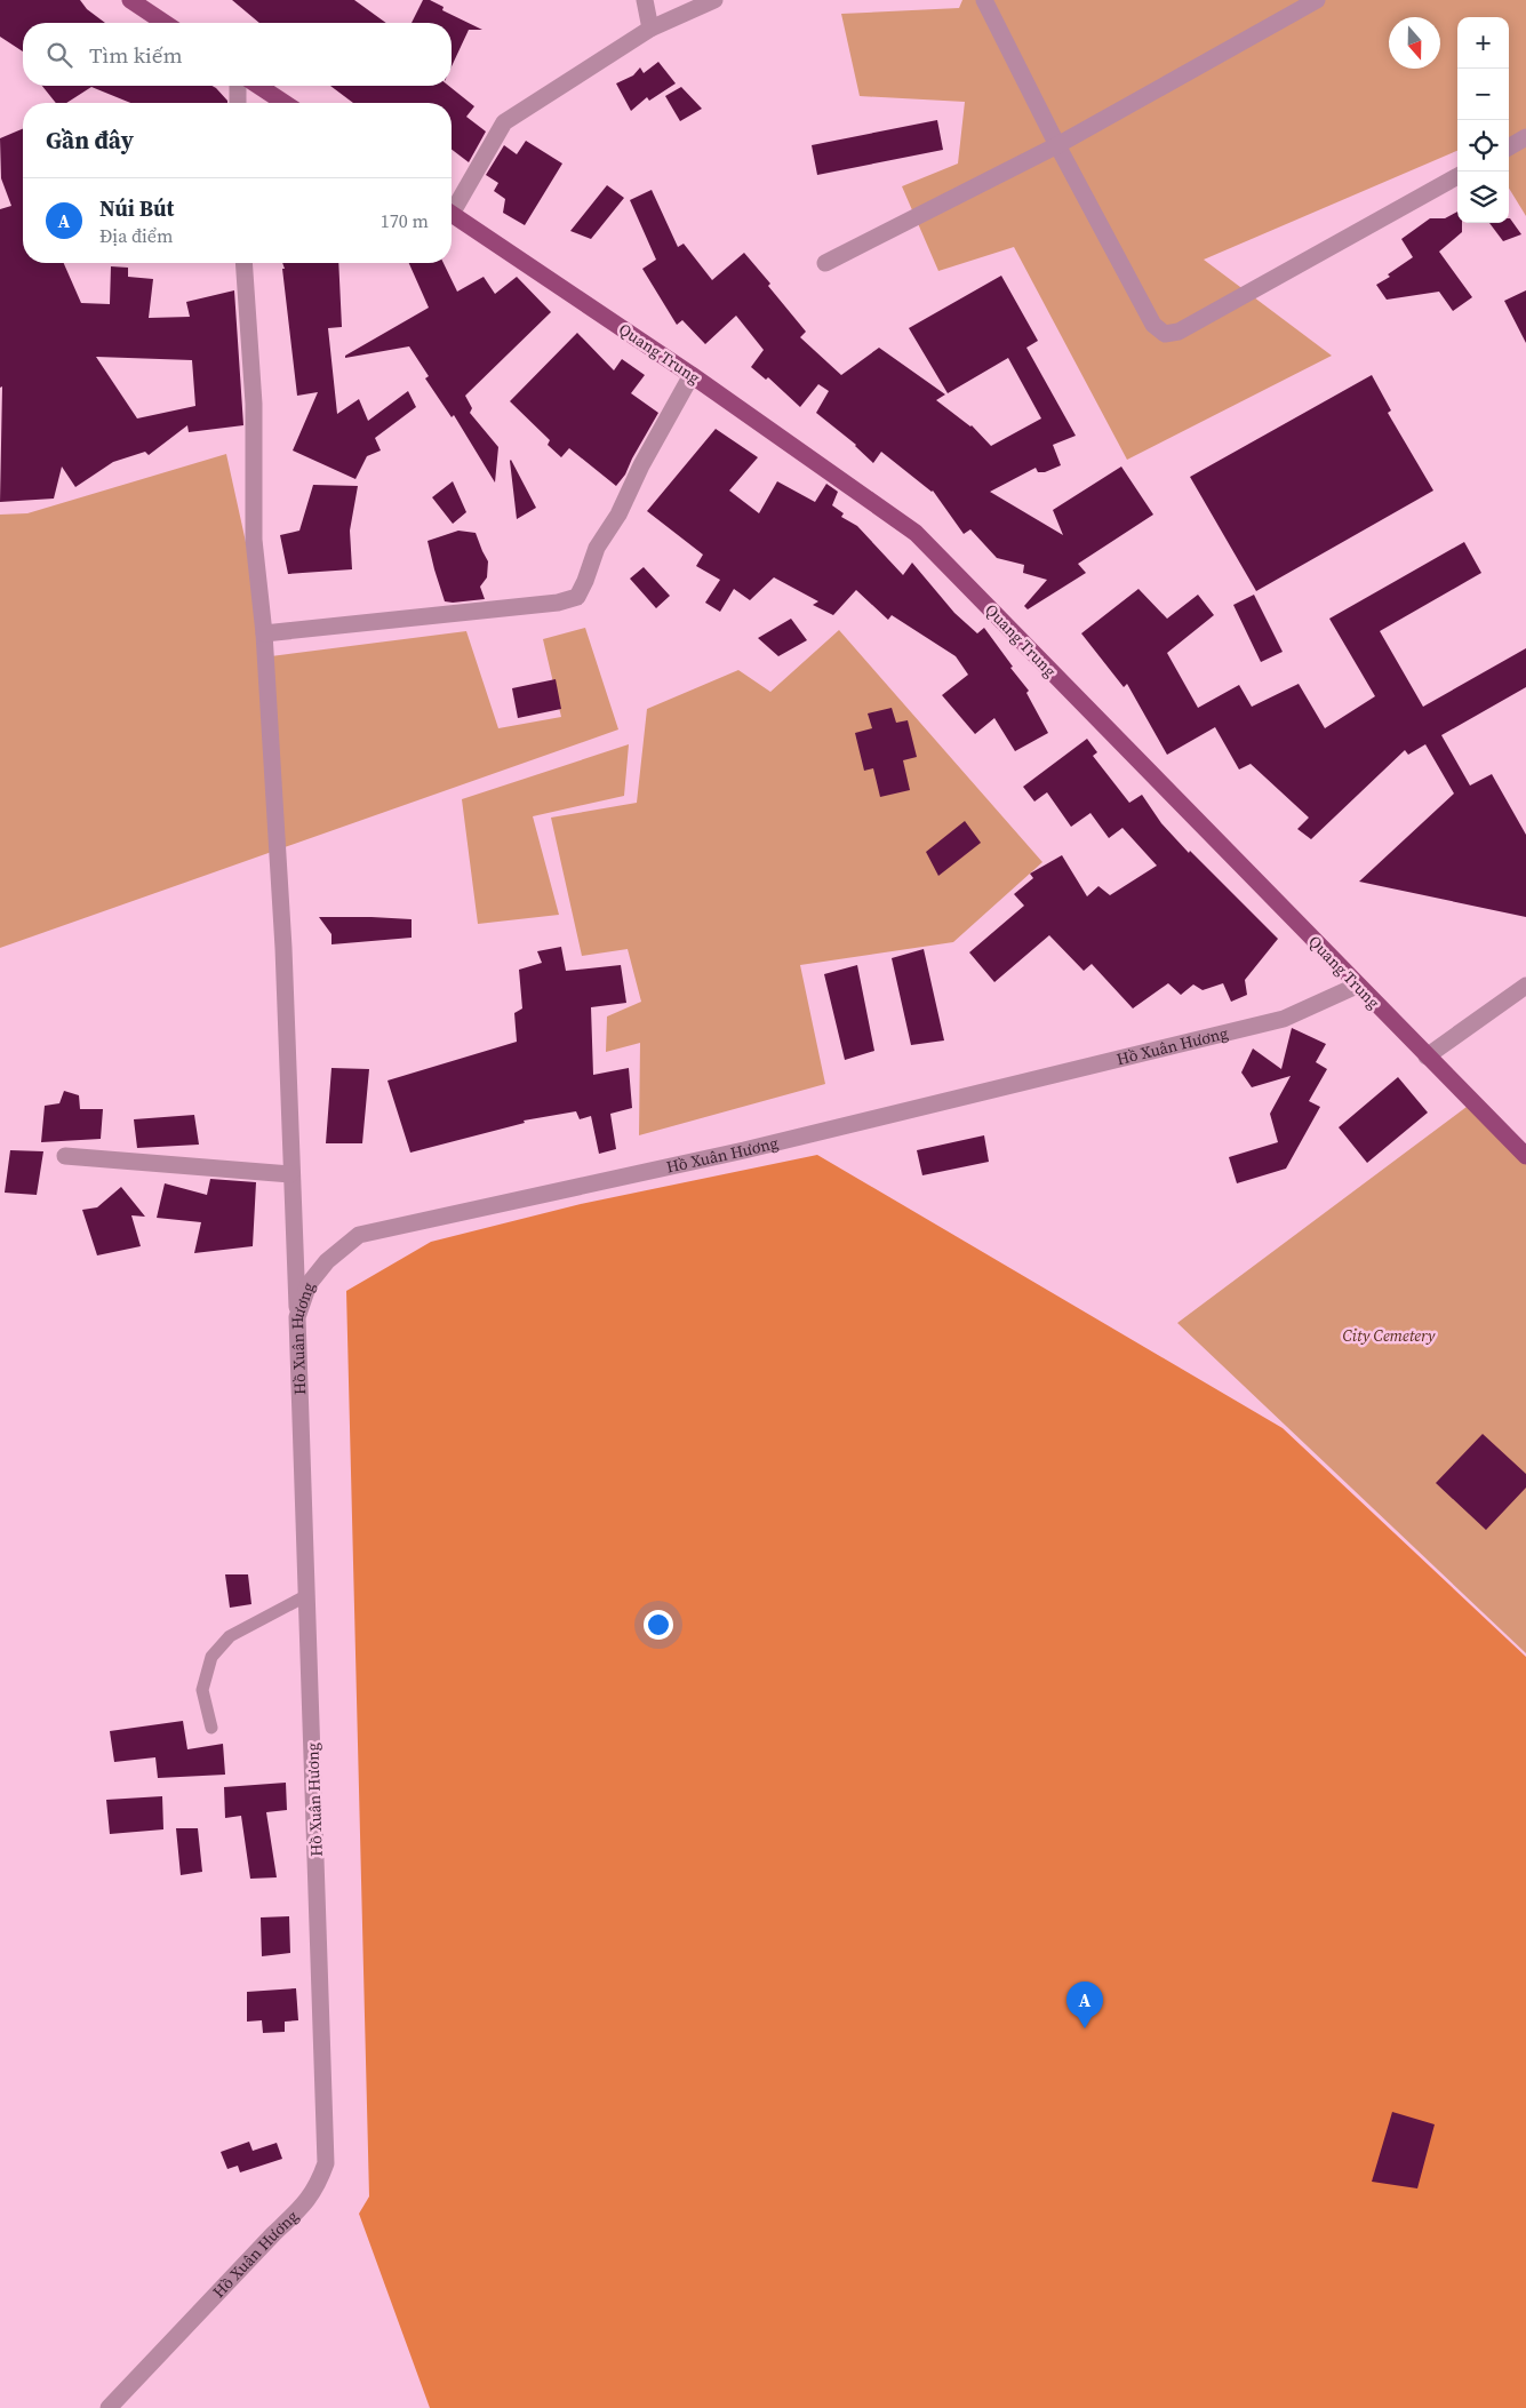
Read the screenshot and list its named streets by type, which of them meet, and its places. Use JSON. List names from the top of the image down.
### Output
{
  "streets": {
    "main road": ["Quang Trung"],
    "street": ["Hồ Xuân Hương"]
  },
  "crossings": [
    ["Quang Trung", "Hồ Xuân Hương"]
  ],
  "parks": ["City Cemetery"],
  "north": "bottom",
  "page": {
    "map_buttons": ["+", "−"],
    "search": "Tìm kiếm",
    "heading": "Gần đây",
    "list": [
      {
        "mark": "A",
        "name": "Núi Bút",
        "note": "Địa điểm",
        "value": "170 m"
      }
    ],
    "pins": "A"
  }
}
